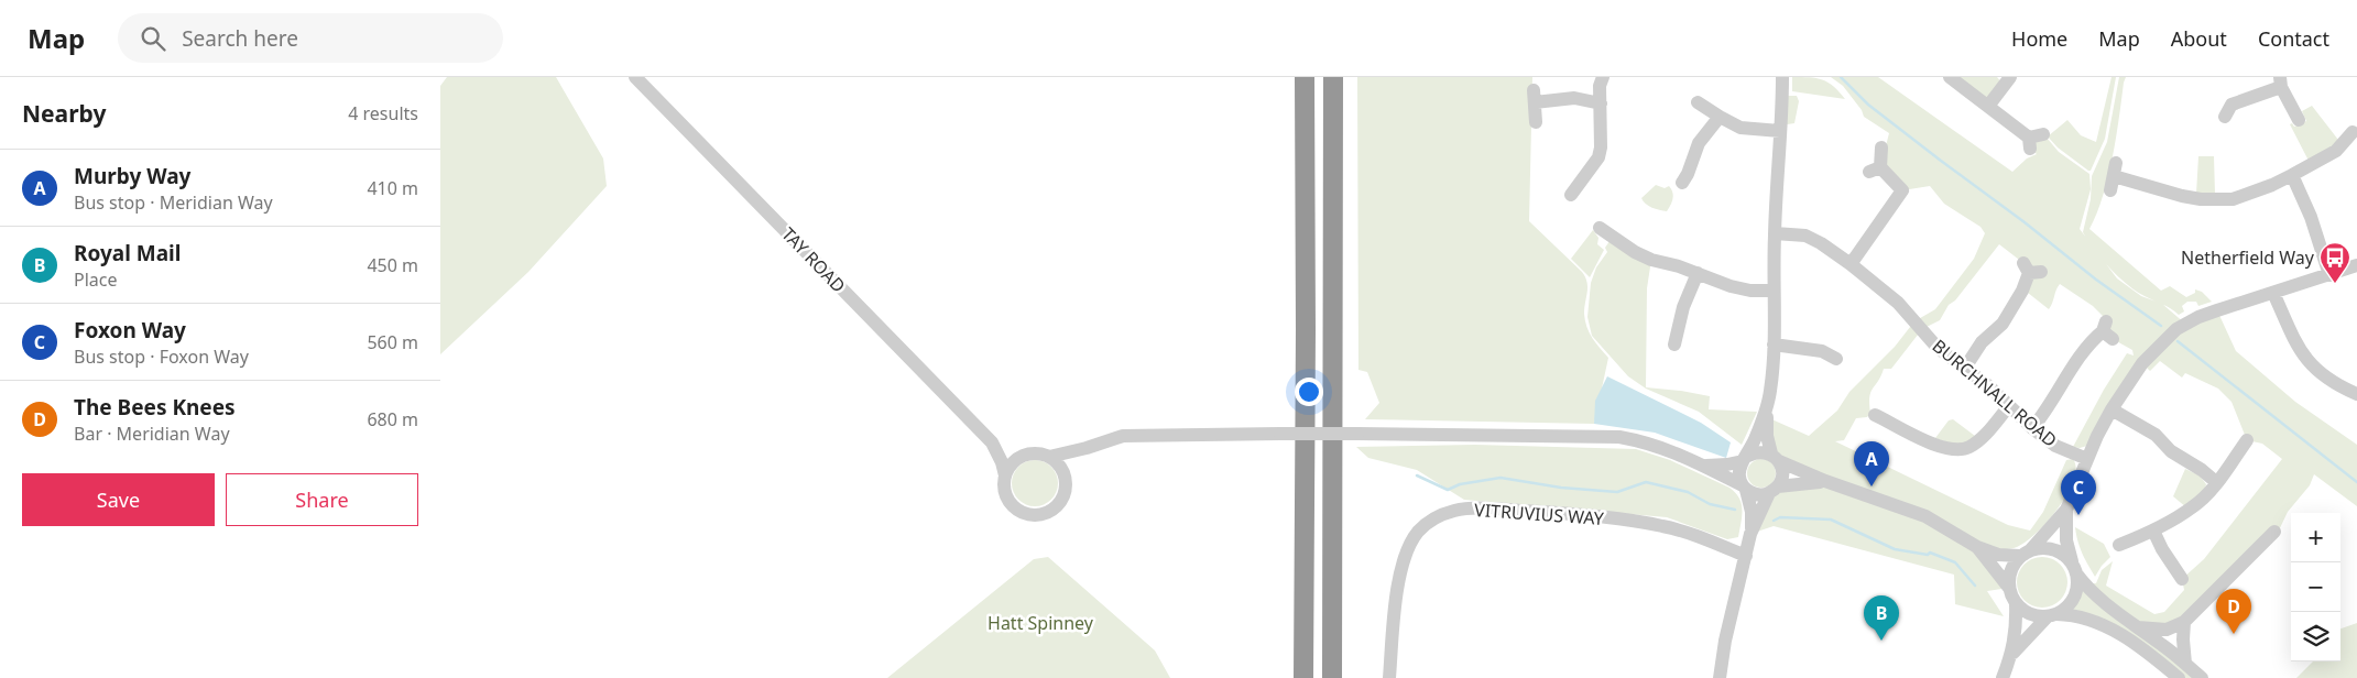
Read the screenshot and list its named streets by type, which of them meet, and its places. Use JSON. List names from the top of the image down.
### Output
{
  "streets": {
    "street": ["TAY ROAD", "BURCHNALL ROAD", "VITRUVIUS WAY"]
  },
  "parks": ["Hatt Spinney"],
  "places": {
    "bus stop": ["Netherfield Way"]
  },
  "page": {
    "header": "Map",
    "search": "Search here",
    "nav": [
      "Home",
      "Map",
      "About",
      "Contact"
    ],
    "heading": ["Nearby", "4 results"],
    "list": [
      {
        "mark": "A",
        "name": "Murby Way",
        "note": "Bus stop · Meridian Way",
        "value": "410 m"
      },
      {
        "mark": "B",
        "name": "Royal Mail",
        "note": "Place",
        "value": "450 m"
      },
      {
        "mark": "C",
        "name": "Foxon Way",
        "note": "Bus stop · Foxon Way",
        "value": "560 m"
      },
      {
        "mark": "D",
        "name": "The Bees Knees",
        "note": "Bar · Meridian Way",
        "value": "680 m"
      }
    ],
    "pins": [
      "A",
      "C",
      "D",
      "B"
    ],
    "buttons": ["Save", "Share"],
    "map_buttons": ["+", "−"]
  }
}
